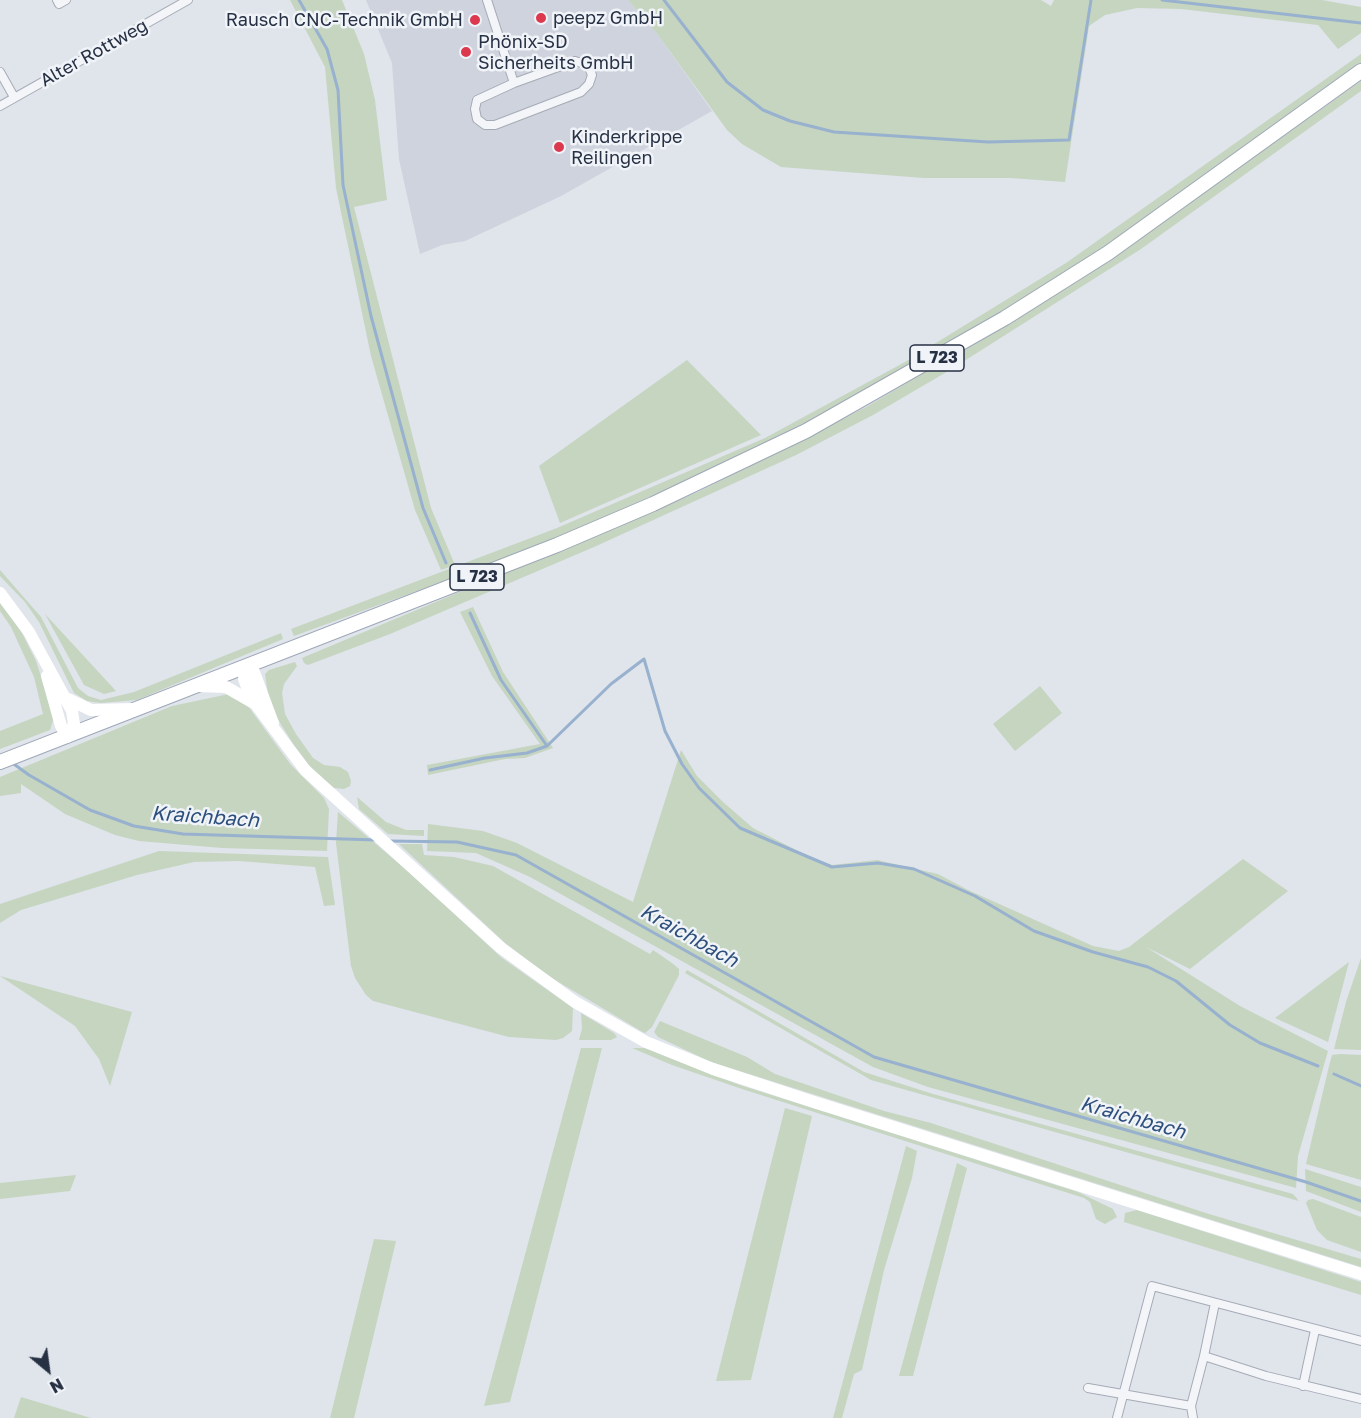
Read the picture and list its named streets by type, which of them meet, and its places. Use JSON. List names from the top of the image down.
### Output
{
  "streets": {
    "main road": ["L 723"],
    "street": ["Alter Rottweg"]
  },
  "water": ["Kraichbach"],
  "places": [
    "peepz GmbH",
    "Rausch CNC-Technik GmbH",
    "Phönix-SD Sicherheits GmbH",
    "Kinderkrippe Reilingen"
  ],
  "north": "bottom right"
}
